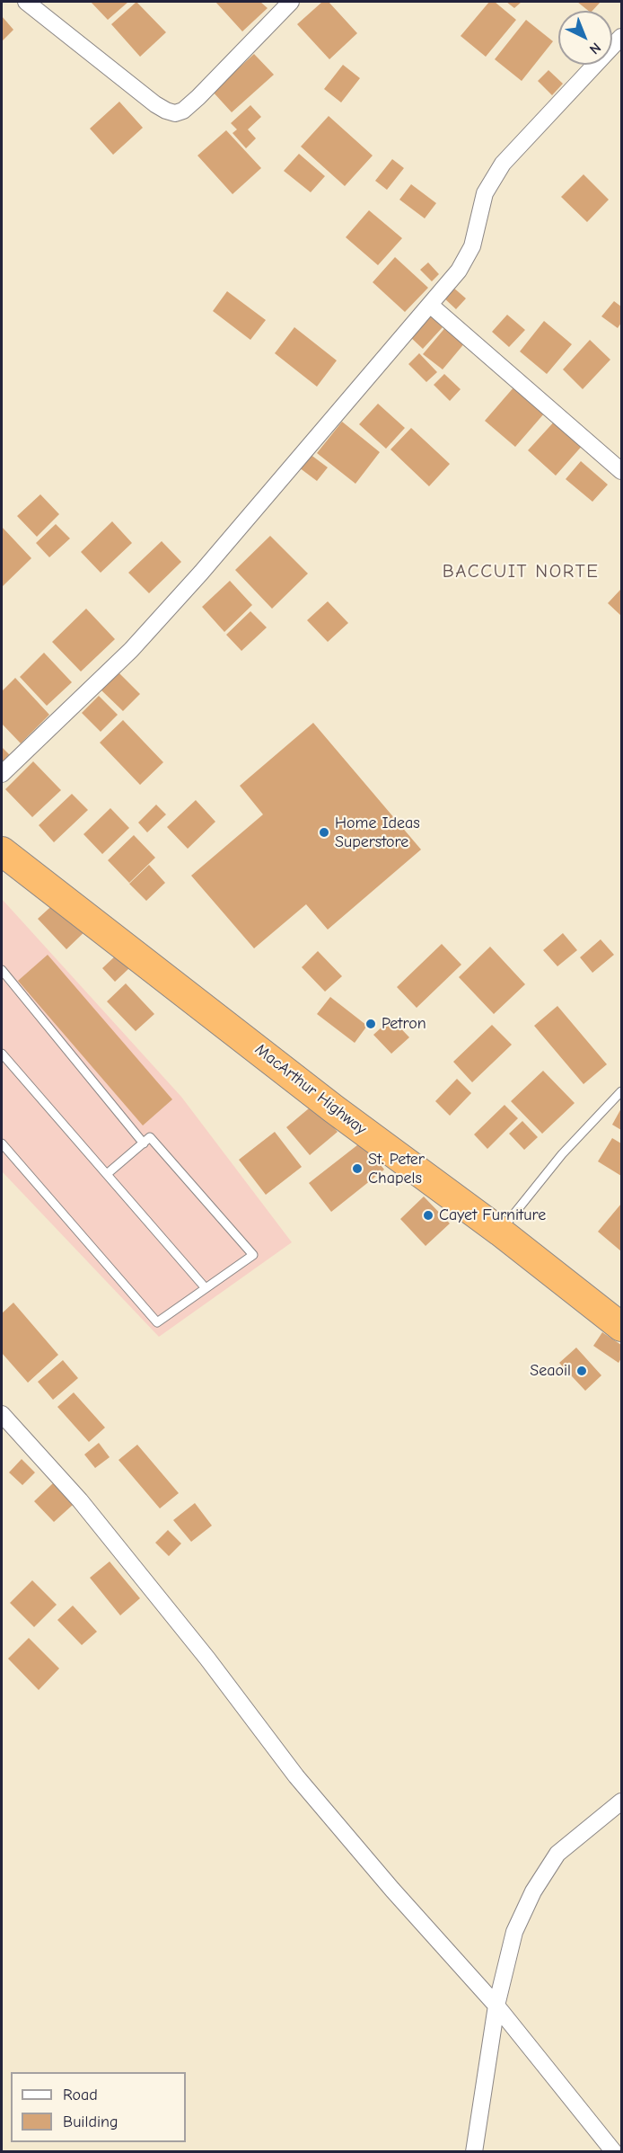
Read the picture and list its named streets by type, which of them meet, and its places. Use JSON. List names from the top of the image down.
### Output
{
  "streets": {
    "highway": ["MacArthur Highway"]
  },
  "districts": ["BACCUIT NORTE"],
  "places": [
    "Home Ideas Superstore",
    "Petron",
    "St. Peter Chapels",
    "Cayet Furniture",
    "Seaoil"
  ],
  "legend": ["Road", "Building"],
  "north": "bottom right"
}
